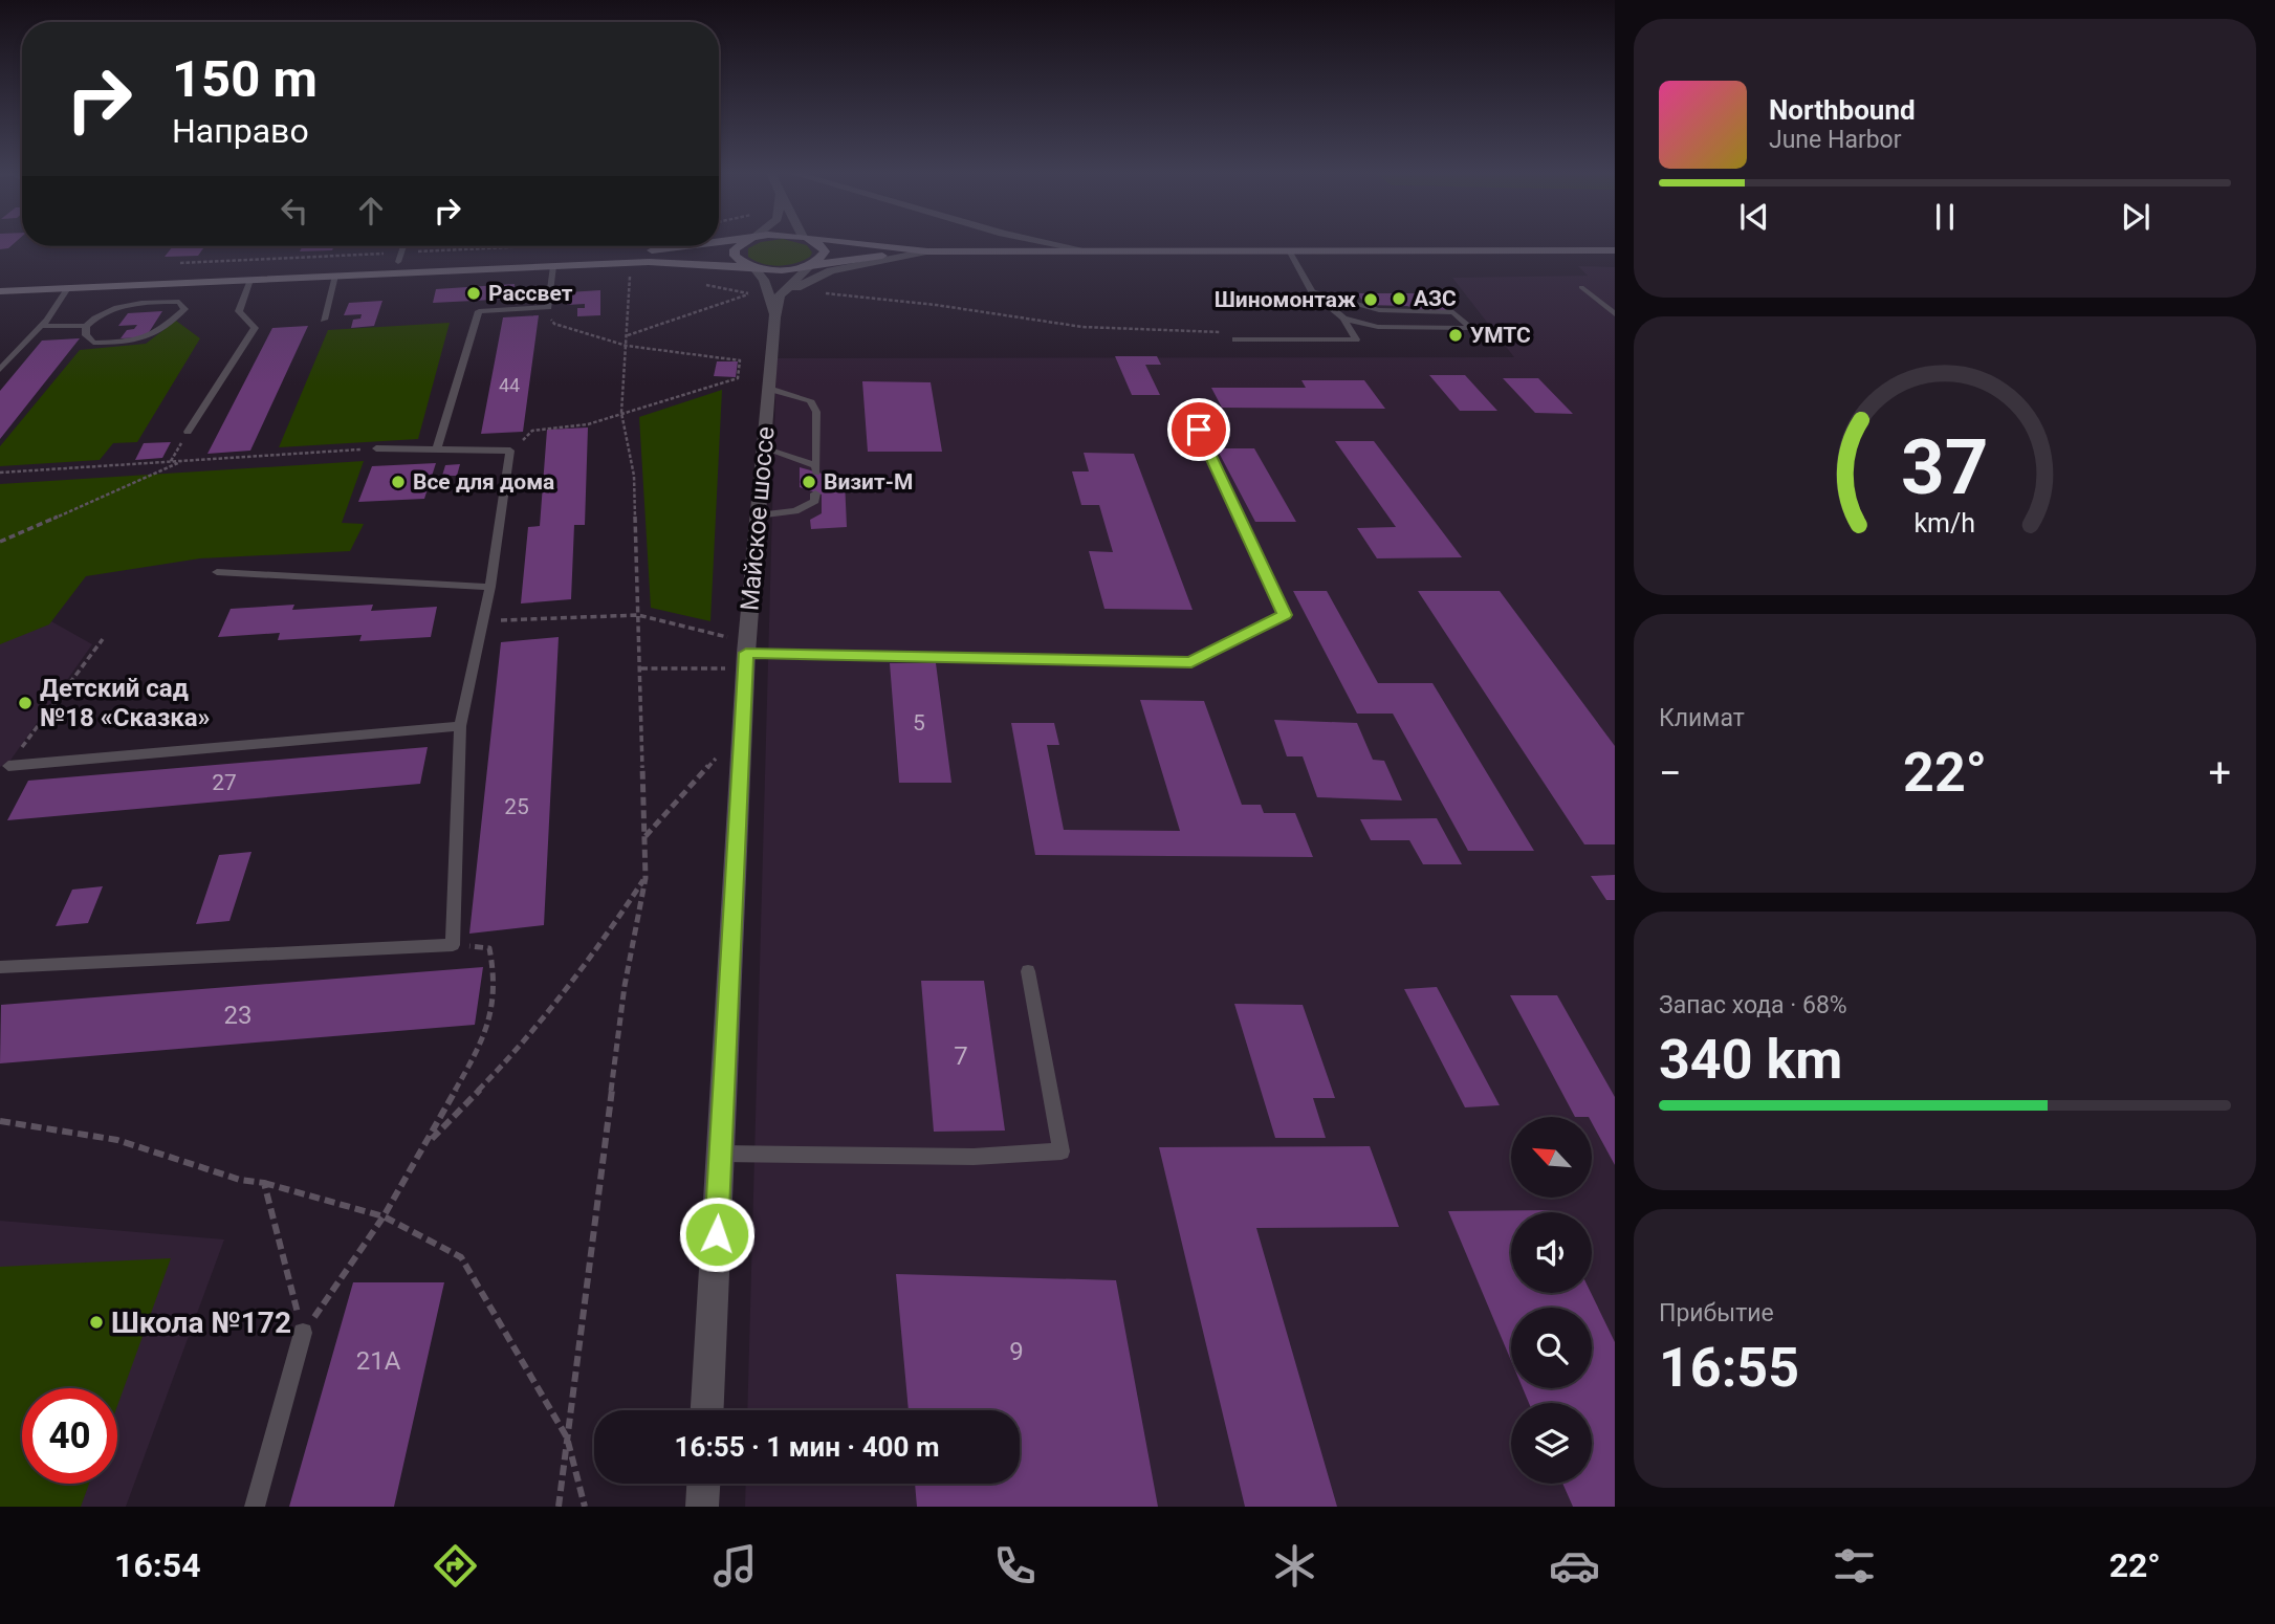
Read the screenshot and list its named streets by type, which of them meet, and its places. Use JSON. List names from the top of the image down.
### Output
{
  "streets": {
    "street": ["Майское шоссе"]
  },
  "places": [
    "Рассвет",
    "АЗС",
    "Шиномонтаж",
    "УМТС",
    "Все для дома",
    "Визит-М",
    "Детский сад №18 «Сказка»",
    "Школа №172"
  ],
  "house_numbers": [
    "44",
    "5",
    "27",
    "25",
    "23",
    "7",
    "9",
    "21А"
  ],
  "north": "top left",
  "page": {
    "turn": ["150 m", "Направо"],
    "song": ["Northbound", "June Harbor"],
    "tile": [
      "Климат",
      ["Запас хода · 68%", "340 km"],
      ["Прибытие", "16:55"]
    ],
    "heat": ["−", "22°", "+"],
    "limit": "40",
    "trip": "16:55 · 1 мин · 400 m",
    "tabs": ["16:54", "22°"],
    "gauge": ["37", "km/h"]
  }
}
